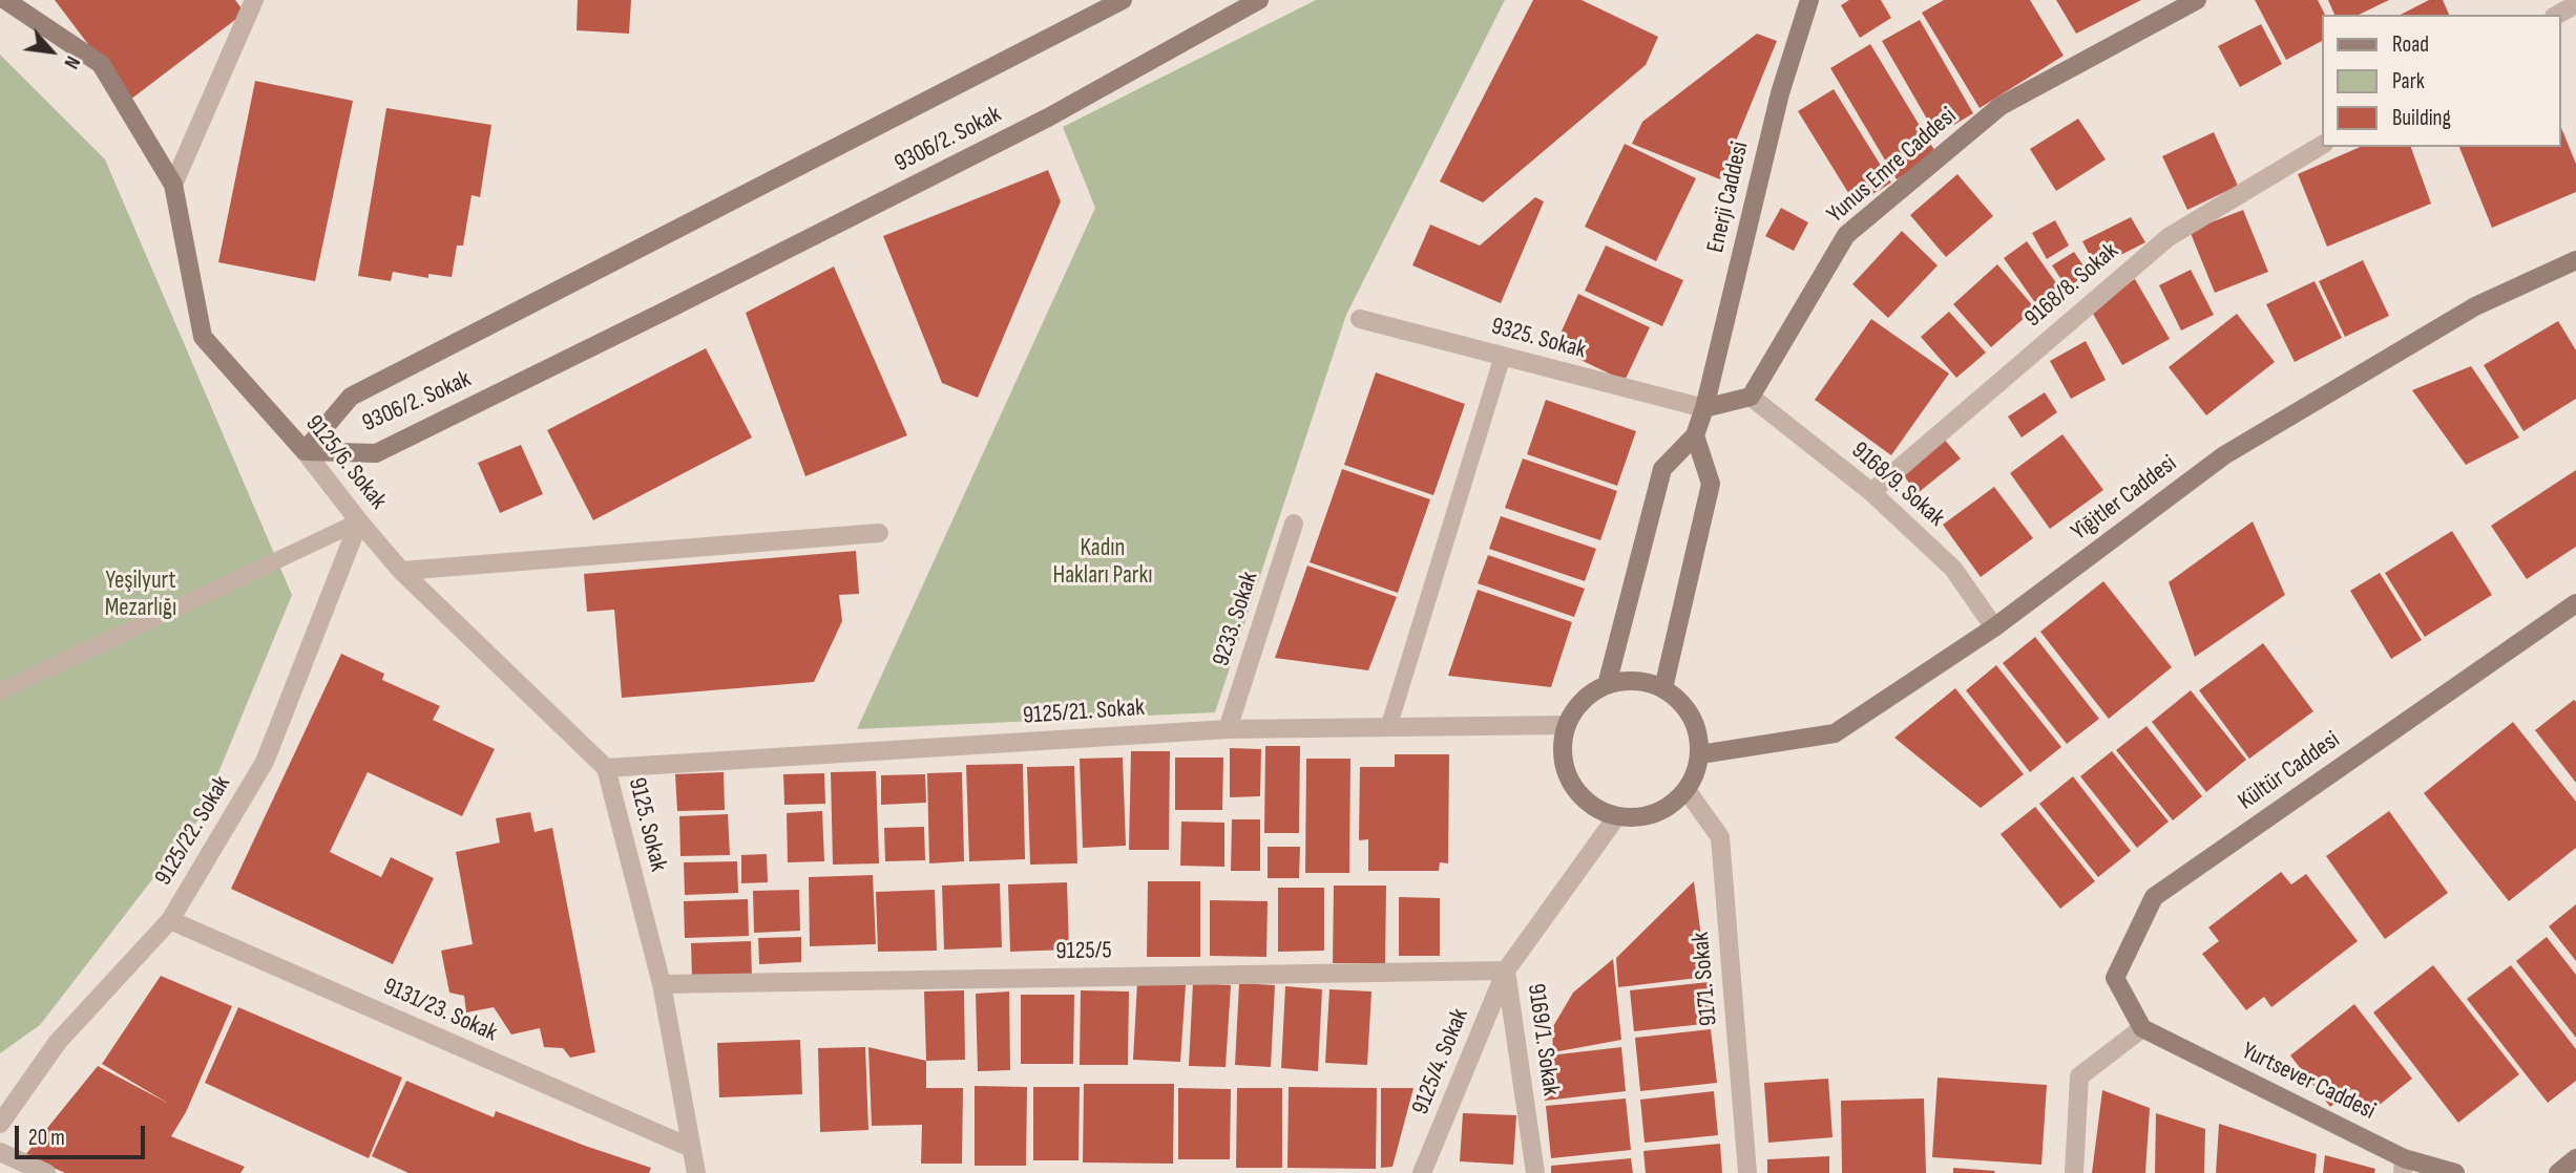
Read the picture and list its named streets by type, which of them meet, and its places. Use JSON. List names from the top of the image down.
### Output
{
  "streets": {
    "main road": [
      "9306/2. Sokak",
      "Yunus Emre Caddesi",
      "Enerji Caddesi",
      "9125/6. Sokak",
      "Yiğitler Caddesi",
      "Kültür Caddesi",
      "Yurtsever Caddesi"
    ],
    "street": [
      "9168/8. Sokak",
      "9325. Sokak",
      "9168/9. Sokak",
      "9233. Sokak",
      "9125/21. Sokak",
      "9125. Sokak",
      "9125/22. Sokak",
      "9125/5",
      "9171. Sokak",
      "9131/23. Sokak",
      "9169/1. Sokak",
      "9125/4. Sokak"
    ]
  },
  "crossings": [
    ["9306/2. Sokak", "9125/6. Sokak"],
    ["Yunus Emre Caddesi", "9168/9. Sokak"],
    ["Enerji Caddesi", "9325. Sokak"],
    ["9168/8. Sokak", "9168/9. Sokak"],
    ["9125/6. Sokak", "9125. Sokak"],
    ["9125/6. Sokak", "9125/22. Sokak"],
    ["9168/9. Sokak", "Yiğitler Caddesi"],
    ["Yiğitler Caddesi", "9125/21. Sokak"],
    ["Yiğitler Caddesi", "9171. Sokak"],
    ["Yiğitler Caddesi", "9169/1. Sokak"],
    ["9233. Sokak", "9125/21. Sokak"],
    ["9125/21. Sokak", "9125. Sokak"],
    ["9125/21. Sokak", "9171. Sokak"],
    ["9125/21. Sokak", "9169/1. Sokak"],
    ["Kültür Caddesi", "Yurtsever Caddesi"],
    ["9125. Sokak", "9125/5"],
    ["9125. Sokak", "9131/23. Sokak"],
    ["9125/22. Sokak", "9131/23. Sokak"],
    ["9125/5", "9169/1. Sokak"],
    ["9125/5", "9125/4. Sokak"],
    ["9171. Sokak", "9169/1. Sokak"],
    ["9169/1. Sokak", "9125/4. Sokak"]
  ],
  "parks": ["Kadın Hakları Parkı", "Yeşilyurt Mezarlığı"],
  "legend": ["Road", "Park", "Building"],
  "scale_bar": "20 m",
  "north": "bottom right"
}
